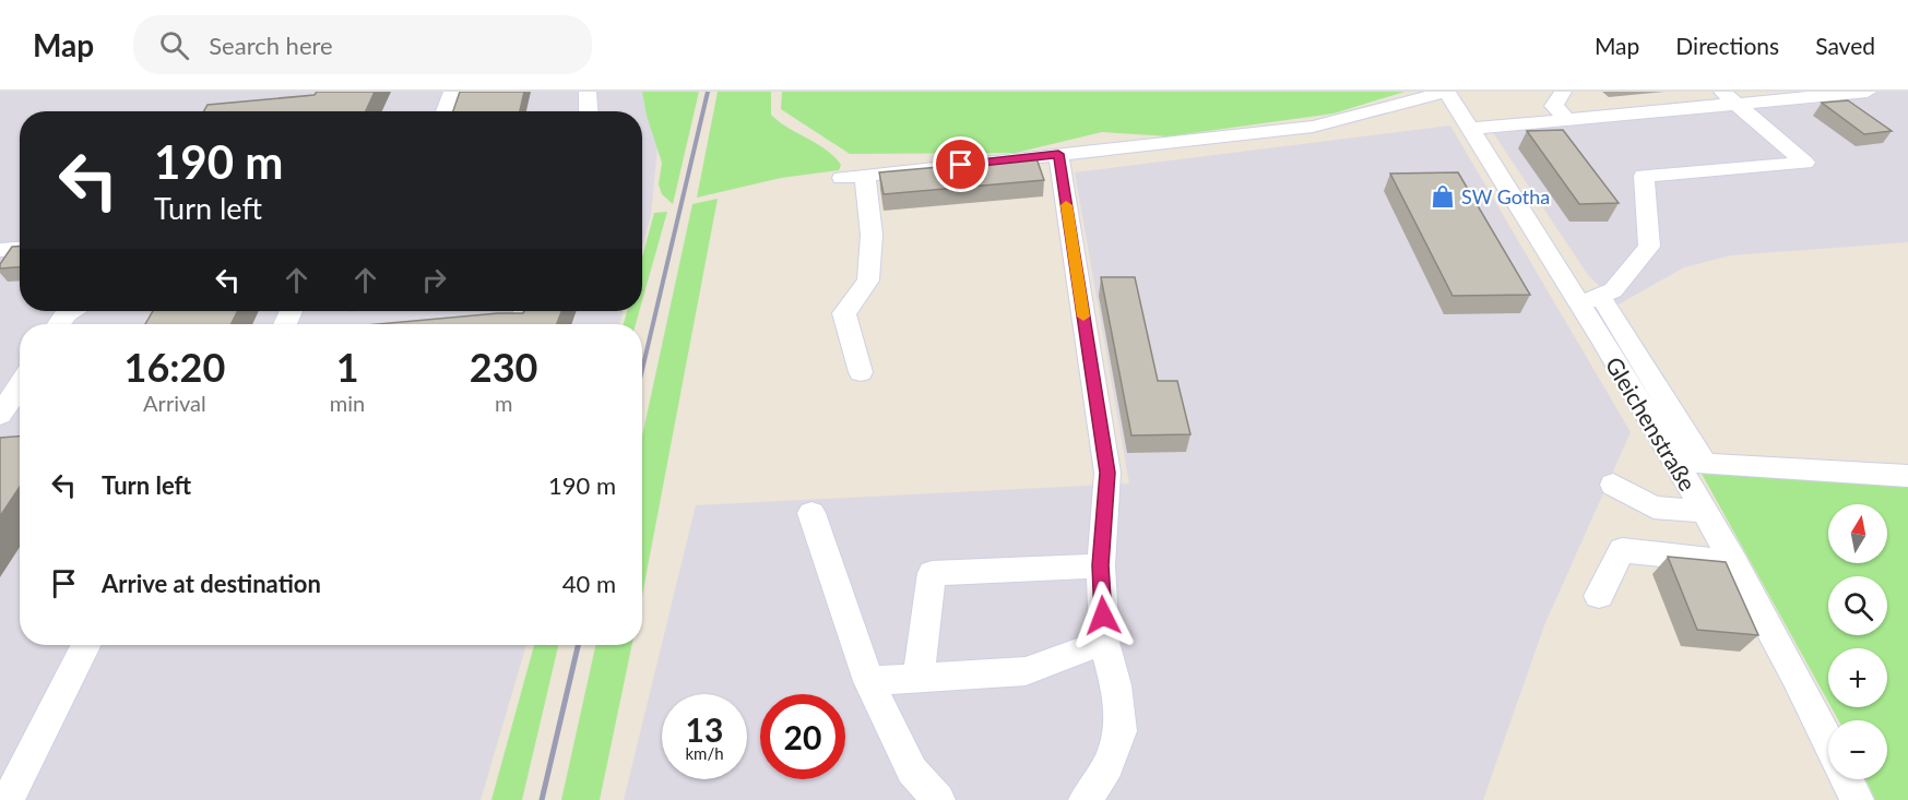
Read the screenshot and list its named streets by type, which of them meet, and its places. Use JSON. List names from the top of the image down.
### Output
{
  "streets": {
    "street": ["Gleichenstraße"]
  },
  "places": {
    "shop": ["SW Gotha"]
  },
  "north": "top",
  "page": {
    "header": "Map",
    "search": "Search here",
    "nav": ["Map", "Directions", "Saved"],
    "turn": ["190 m", "Turn left"],
    "eta": [
      "16:20",
      "Arrival",
      "1",
      "min",
      "230",
      "m"
    ],
    "list": [
      {
        "name": "Turn left",
        "value": "190 m"
      },
      {
        "name": "Arrive at destination",
        "value": "40 m"
      }
    ],
    "map_buttons": ["+", "−"],
    "speed": "13 km/h",
    "limit": "20"
  }
}
